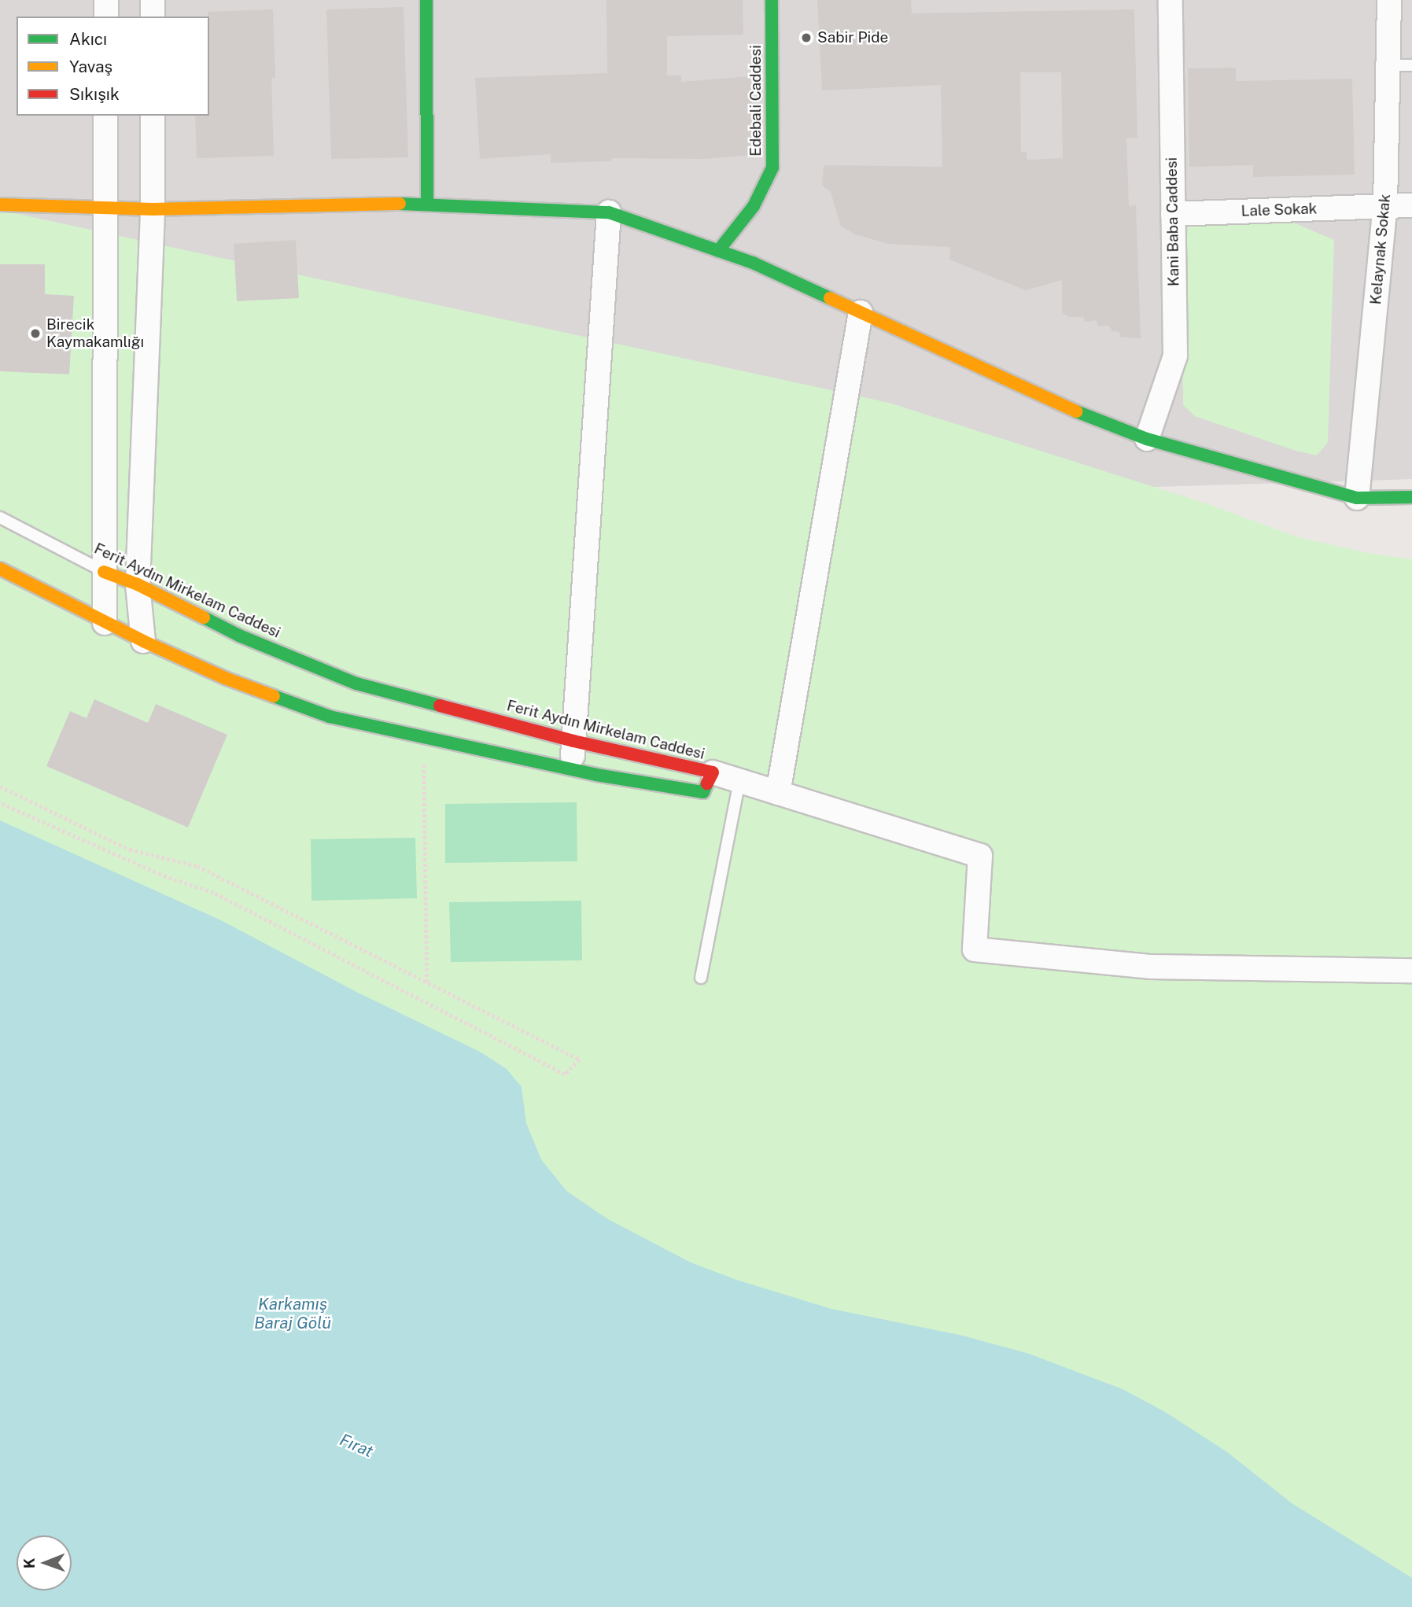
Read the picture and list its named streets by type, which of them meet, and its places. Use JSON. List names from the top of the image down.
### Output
{
  "streets": {
    "street": [
      "Edebali Caddesi",
      "Lale Sokak",
      "Kani Baba Caddesi",
      "Kelaynak Sokak",
      "Ferit Aydın Mirkelam Caddesi"
    ]
  },
  "crossings": [
    ["Lale Sokak", "Kani Baba Caddesi"],
    ["Lale Sokak", "Kelaynak Sokak"]
  ],
  "water": ["Karkamış Baraj Gölü", "Fırat"],
  "places": ["Sabir Pide", "Birecik Kaymakamlığı"],
  "legend": ["Akıcı", "Yavaş", "Sıkışık"],
  "north": "left"
}
